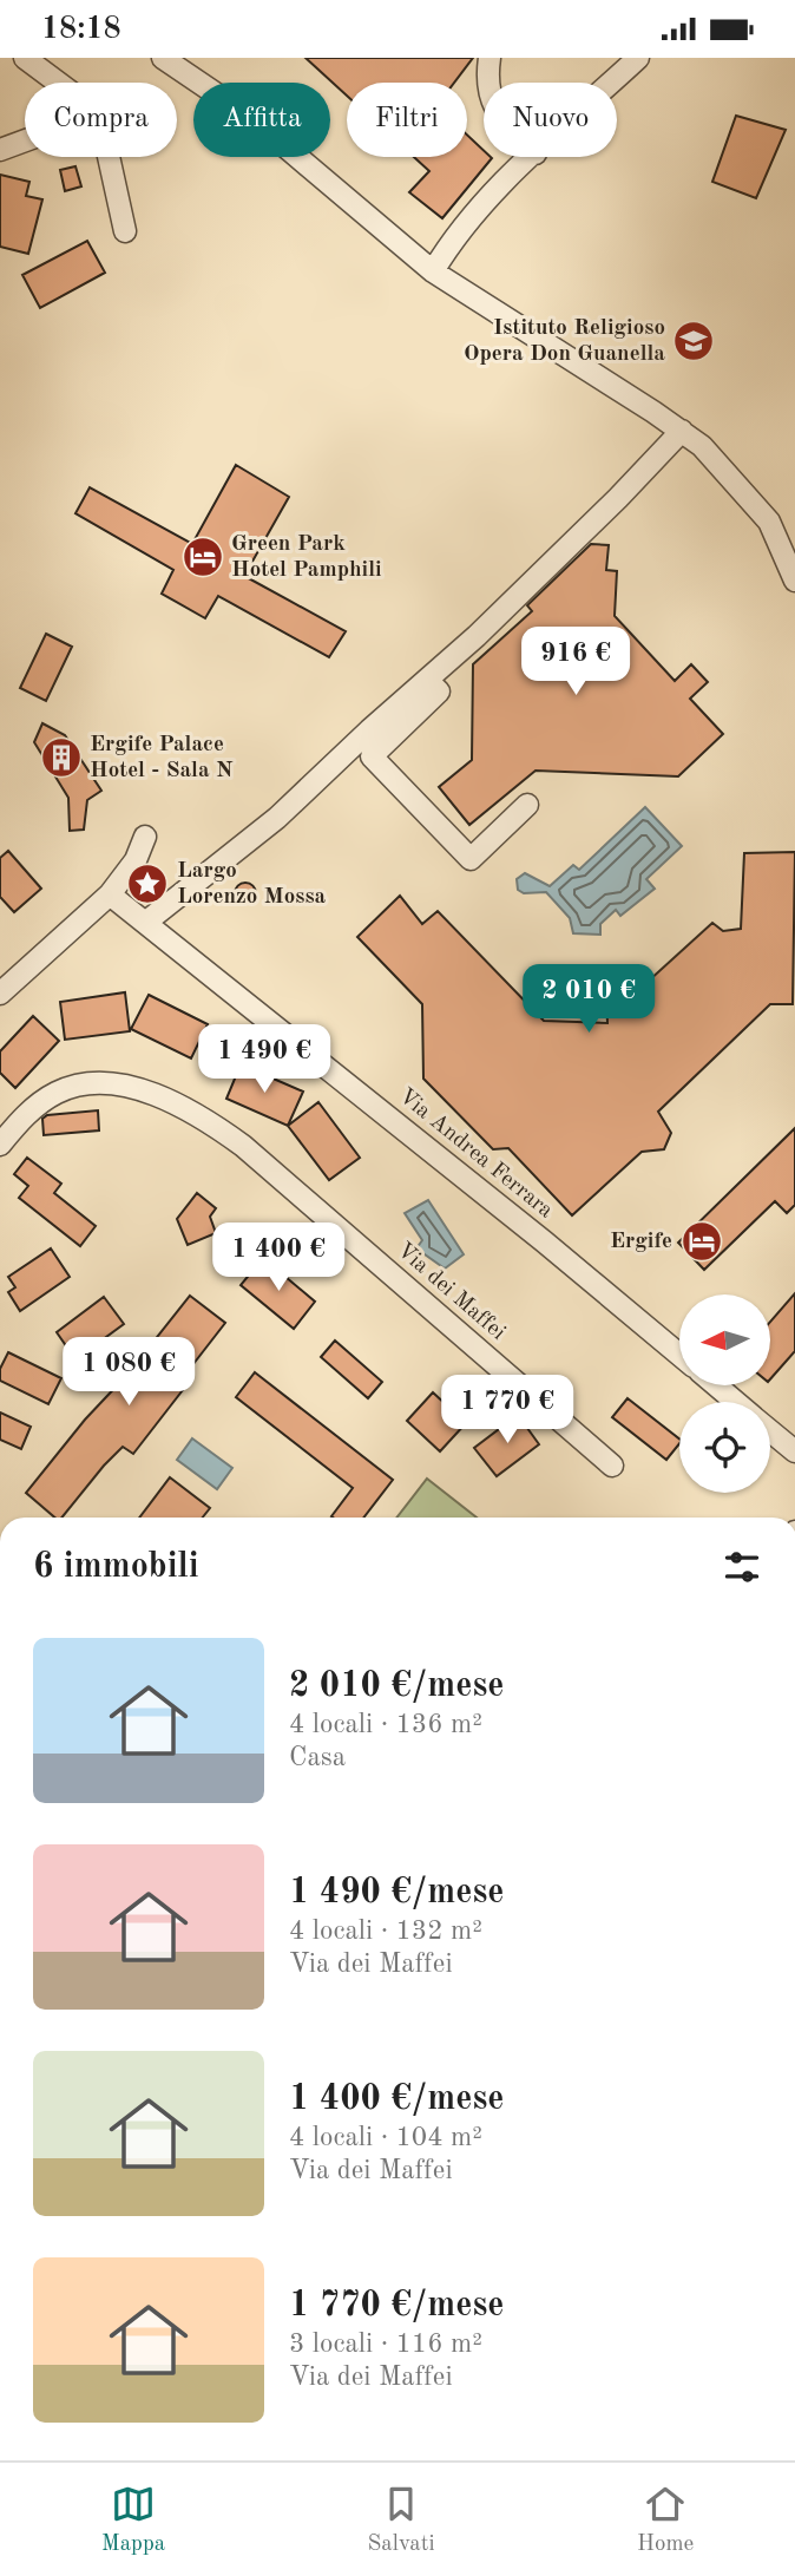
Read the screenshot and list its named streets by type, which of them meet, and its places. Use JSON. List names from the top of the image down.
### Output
{
  "streets": {
    "street": ["Via Andrea Ferrara", "Via dei Maffei"]
  },
  "places": {
    "school or university": ["Istituto Religioso Opera Don Guanella"],
    "hotel": ["Green Park Hotel Pamphili", "Ergife"],
    "building": ["Ergife Palace Hotel - Sala N"],
    "place": ["Largo Lorenzo Mossa"]
  },
  "north": "left",
  "page": {
    "status": "18:18",
    "chip": [
      "Compra",
      "Affitta",
      "Filtri",
      "Nuovo"
    ],
    "price": [
      "916 €",
      "2 010 €",
      "1 490 €",
      "1 400 €",
      "1 080 €",
      "1 770 €"
    ],
    "heading": "6 immobili",
    "list": [
      {
        "name": "2 010 €/mese",
        "note": "4 locali · 136 m² · Casa"
      },
      {
        "name": "1 490 €/mese",
        "note": "4 locali · 132 m² · Via dei Maffei"
      },
      {
        "name": "1 400 €/mese",
        "note": "4 locali · 104 m² · Via dei Maffei"
      },
      {
        "name": "1 770 €/mese",
        "note": "3 locali · 116 m² · Via dei Maffei"
      }
    ],
    "tabs": ["Mappa", "Salvati", "Home"]
  }
}
